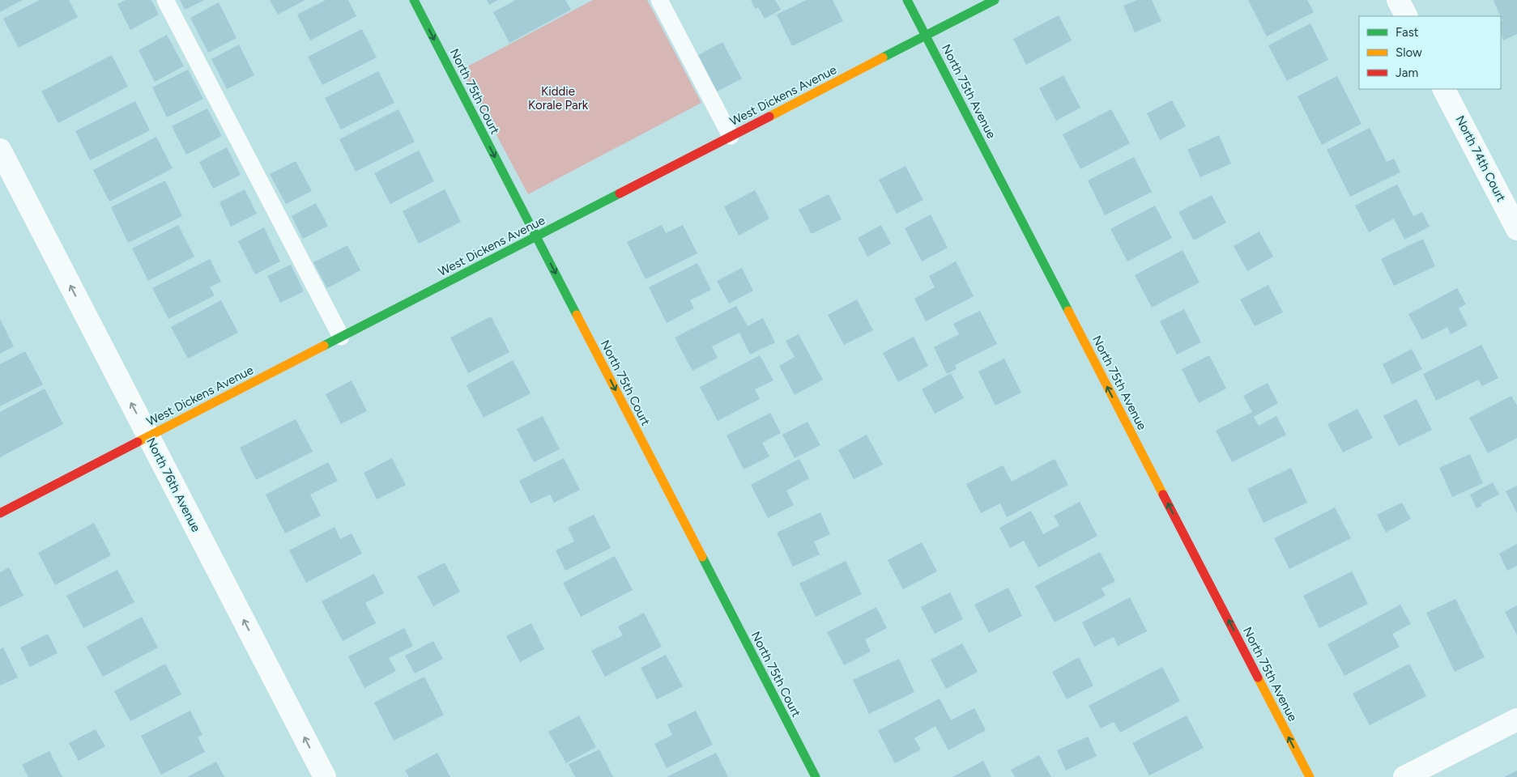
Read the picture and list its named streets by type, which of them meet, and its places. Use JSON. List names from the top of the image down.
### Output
{
  "streets": {
    "street": [
      "North 75th Court",
      "North 75th Avenue",
      "West Dickens Avenue",
      "North 74th Court",
      "North 76th Avenue"
    ]
  },
  "crossings": [
    ["North 75th Court", "West Dickens Avenue"],
    ["North 75th Avenue", "West Dickens Avenue"],
    ["West Dickens Avenue", "North 76th Avenue"]
  ],
  "one_way": ["North 75th Court", "North 75th Avenue", "North 76th Avenue"],
  "parks": ["Kiddie Korale Park"],
  "legend": ["Fast", "Slow", "Jam"]
}
